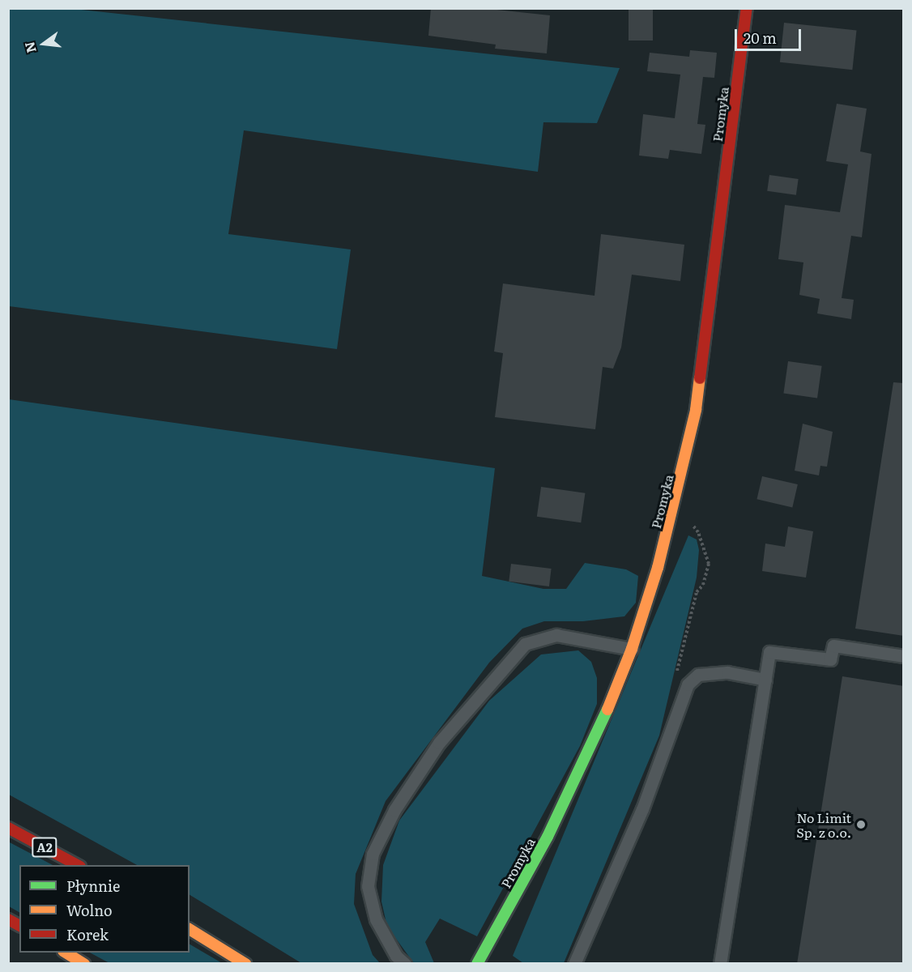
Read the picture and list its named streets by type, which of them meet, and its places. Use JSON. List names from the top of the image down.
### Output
{
  "streets": {
    "main road": ["Promyka", "A2"]
  },
  "places": ["No Limit Sp. z o.o."],
  "legend": ["Płynnie", "Wolno", "Korek"],
  "scale_bar": "20 m",
  "north": "left"
}
